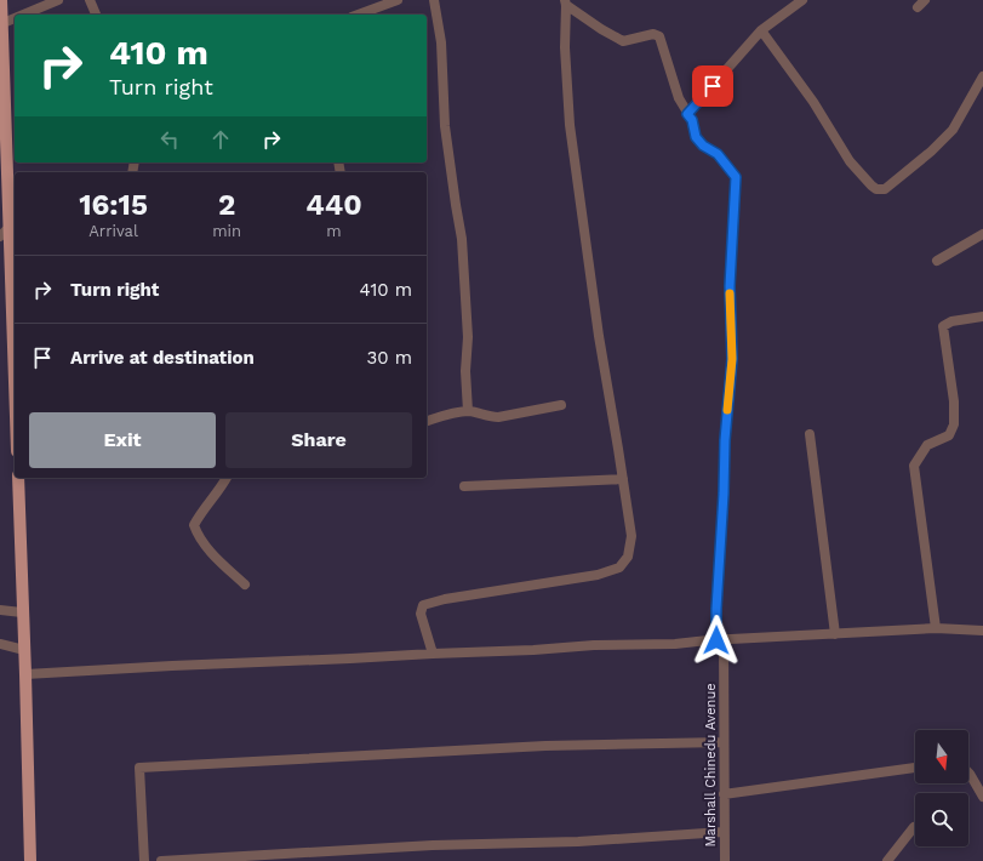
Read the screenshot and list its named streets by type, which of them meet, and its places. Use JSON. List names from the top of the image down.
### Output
{
  "streets": {
    "street": ["Marshall Chinedu Avenue"]
  },
  "north": "bottom",
  "page": {
    "turn": ["410 m", "Turn right"],
    "eta": [
      "16:15",
      "Arrival",
      "2",
      "min",
      "440",
      "m"
    ],
    "list": [
      {
        "name": "Turn right",
        "value": "410 m"
      },
      {
        "name": "Arrive at destination",
        "value": "30 m"
      }
    ],
    "buttons": ["Exit", "Share"]
  }
}
